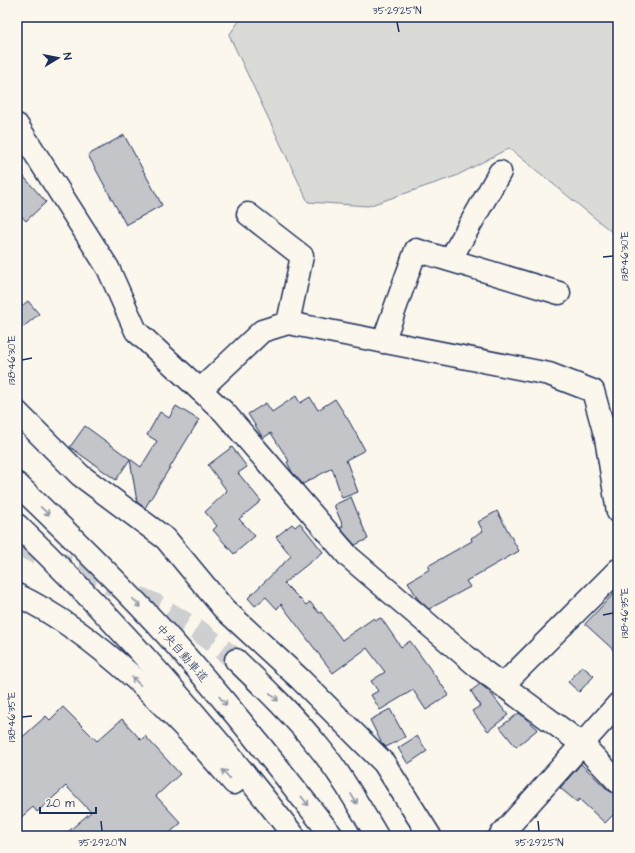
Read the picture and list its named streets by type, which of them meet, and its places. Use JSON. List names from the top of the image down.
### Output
{
  "streets": {
    "main road": ["中央自動車道"]
  },
  "scale_bar": "20 m",
  "north": "right",
  "coordinates": [
    "35°29'25\"N",
    "138°46'30\"E",
    "138°46'35\"E",
    "35°29'20\"N"
  ]
}
